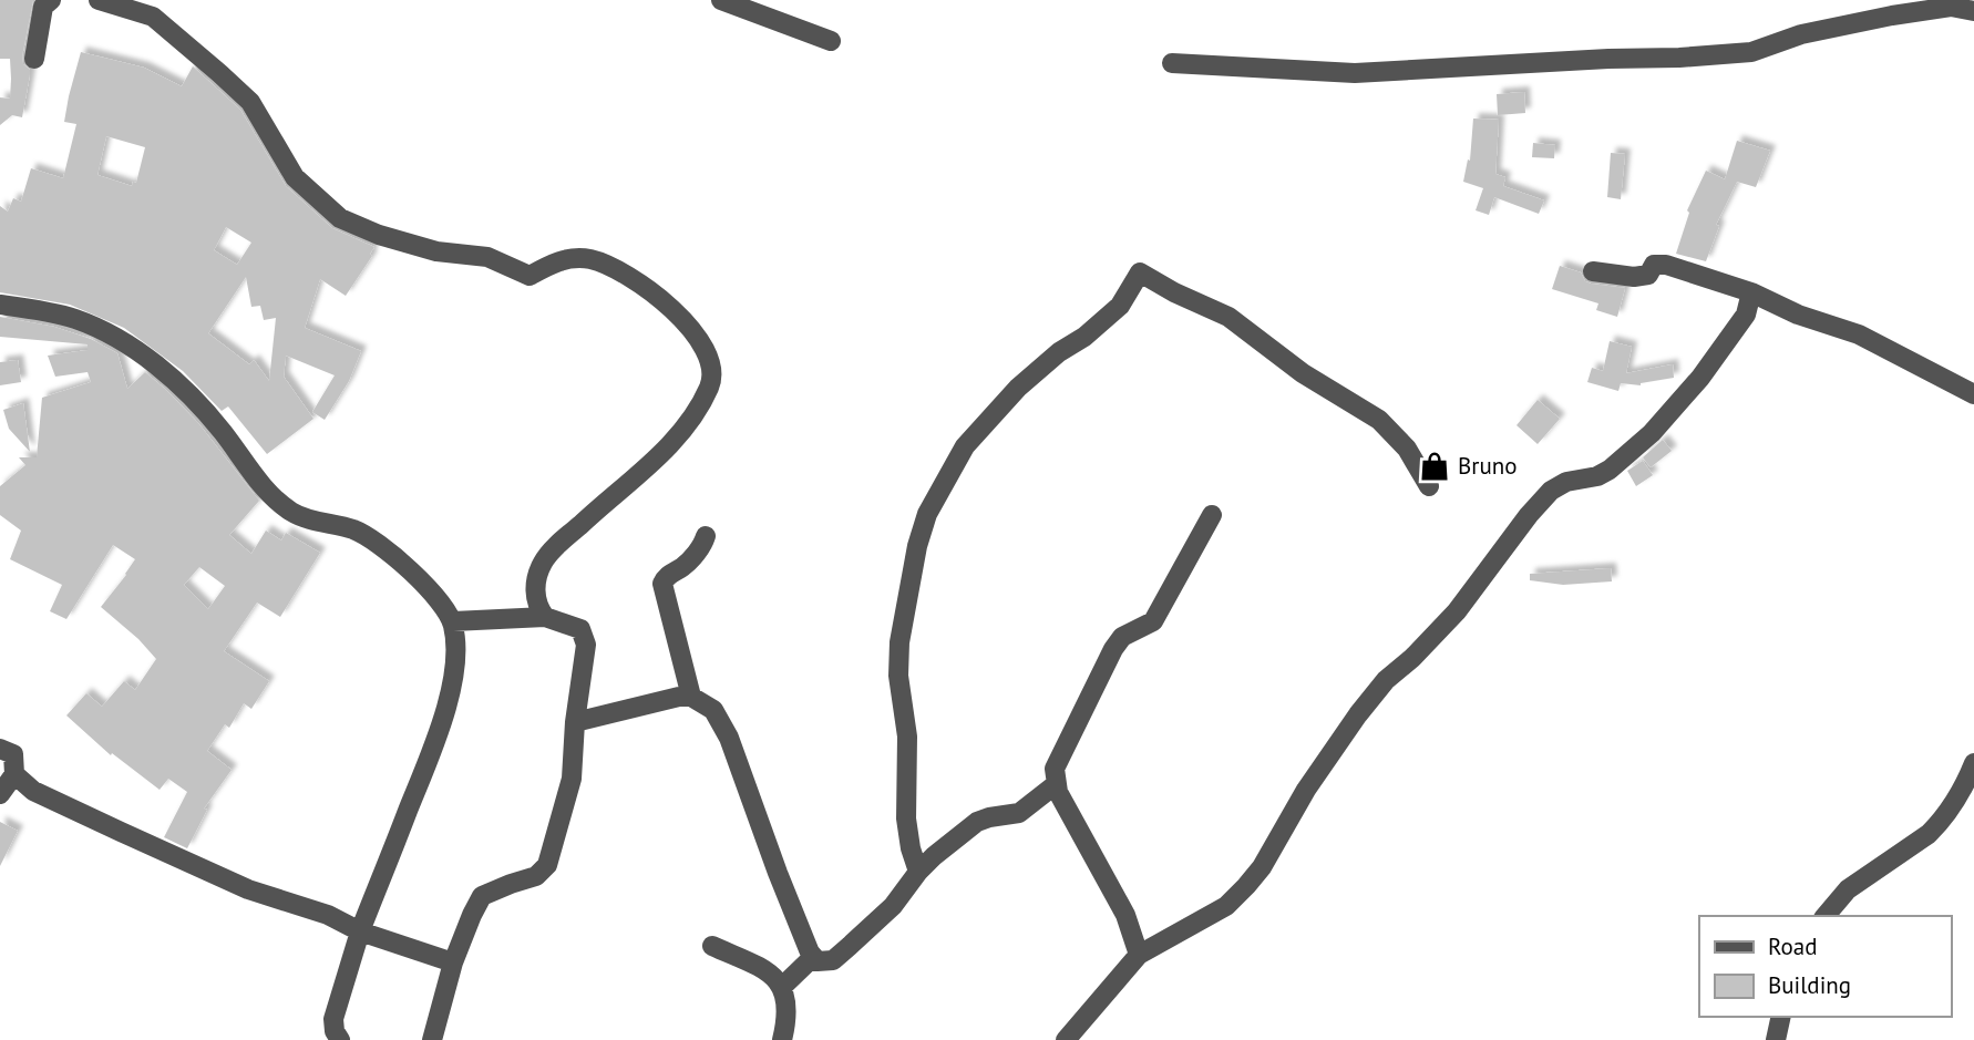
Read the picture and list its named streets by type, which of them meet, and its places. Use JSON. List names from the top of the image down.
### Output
{
  "places": {
    "shop": ["Bruno"]
  },
  "legend": ["Road", "Building"]
}
